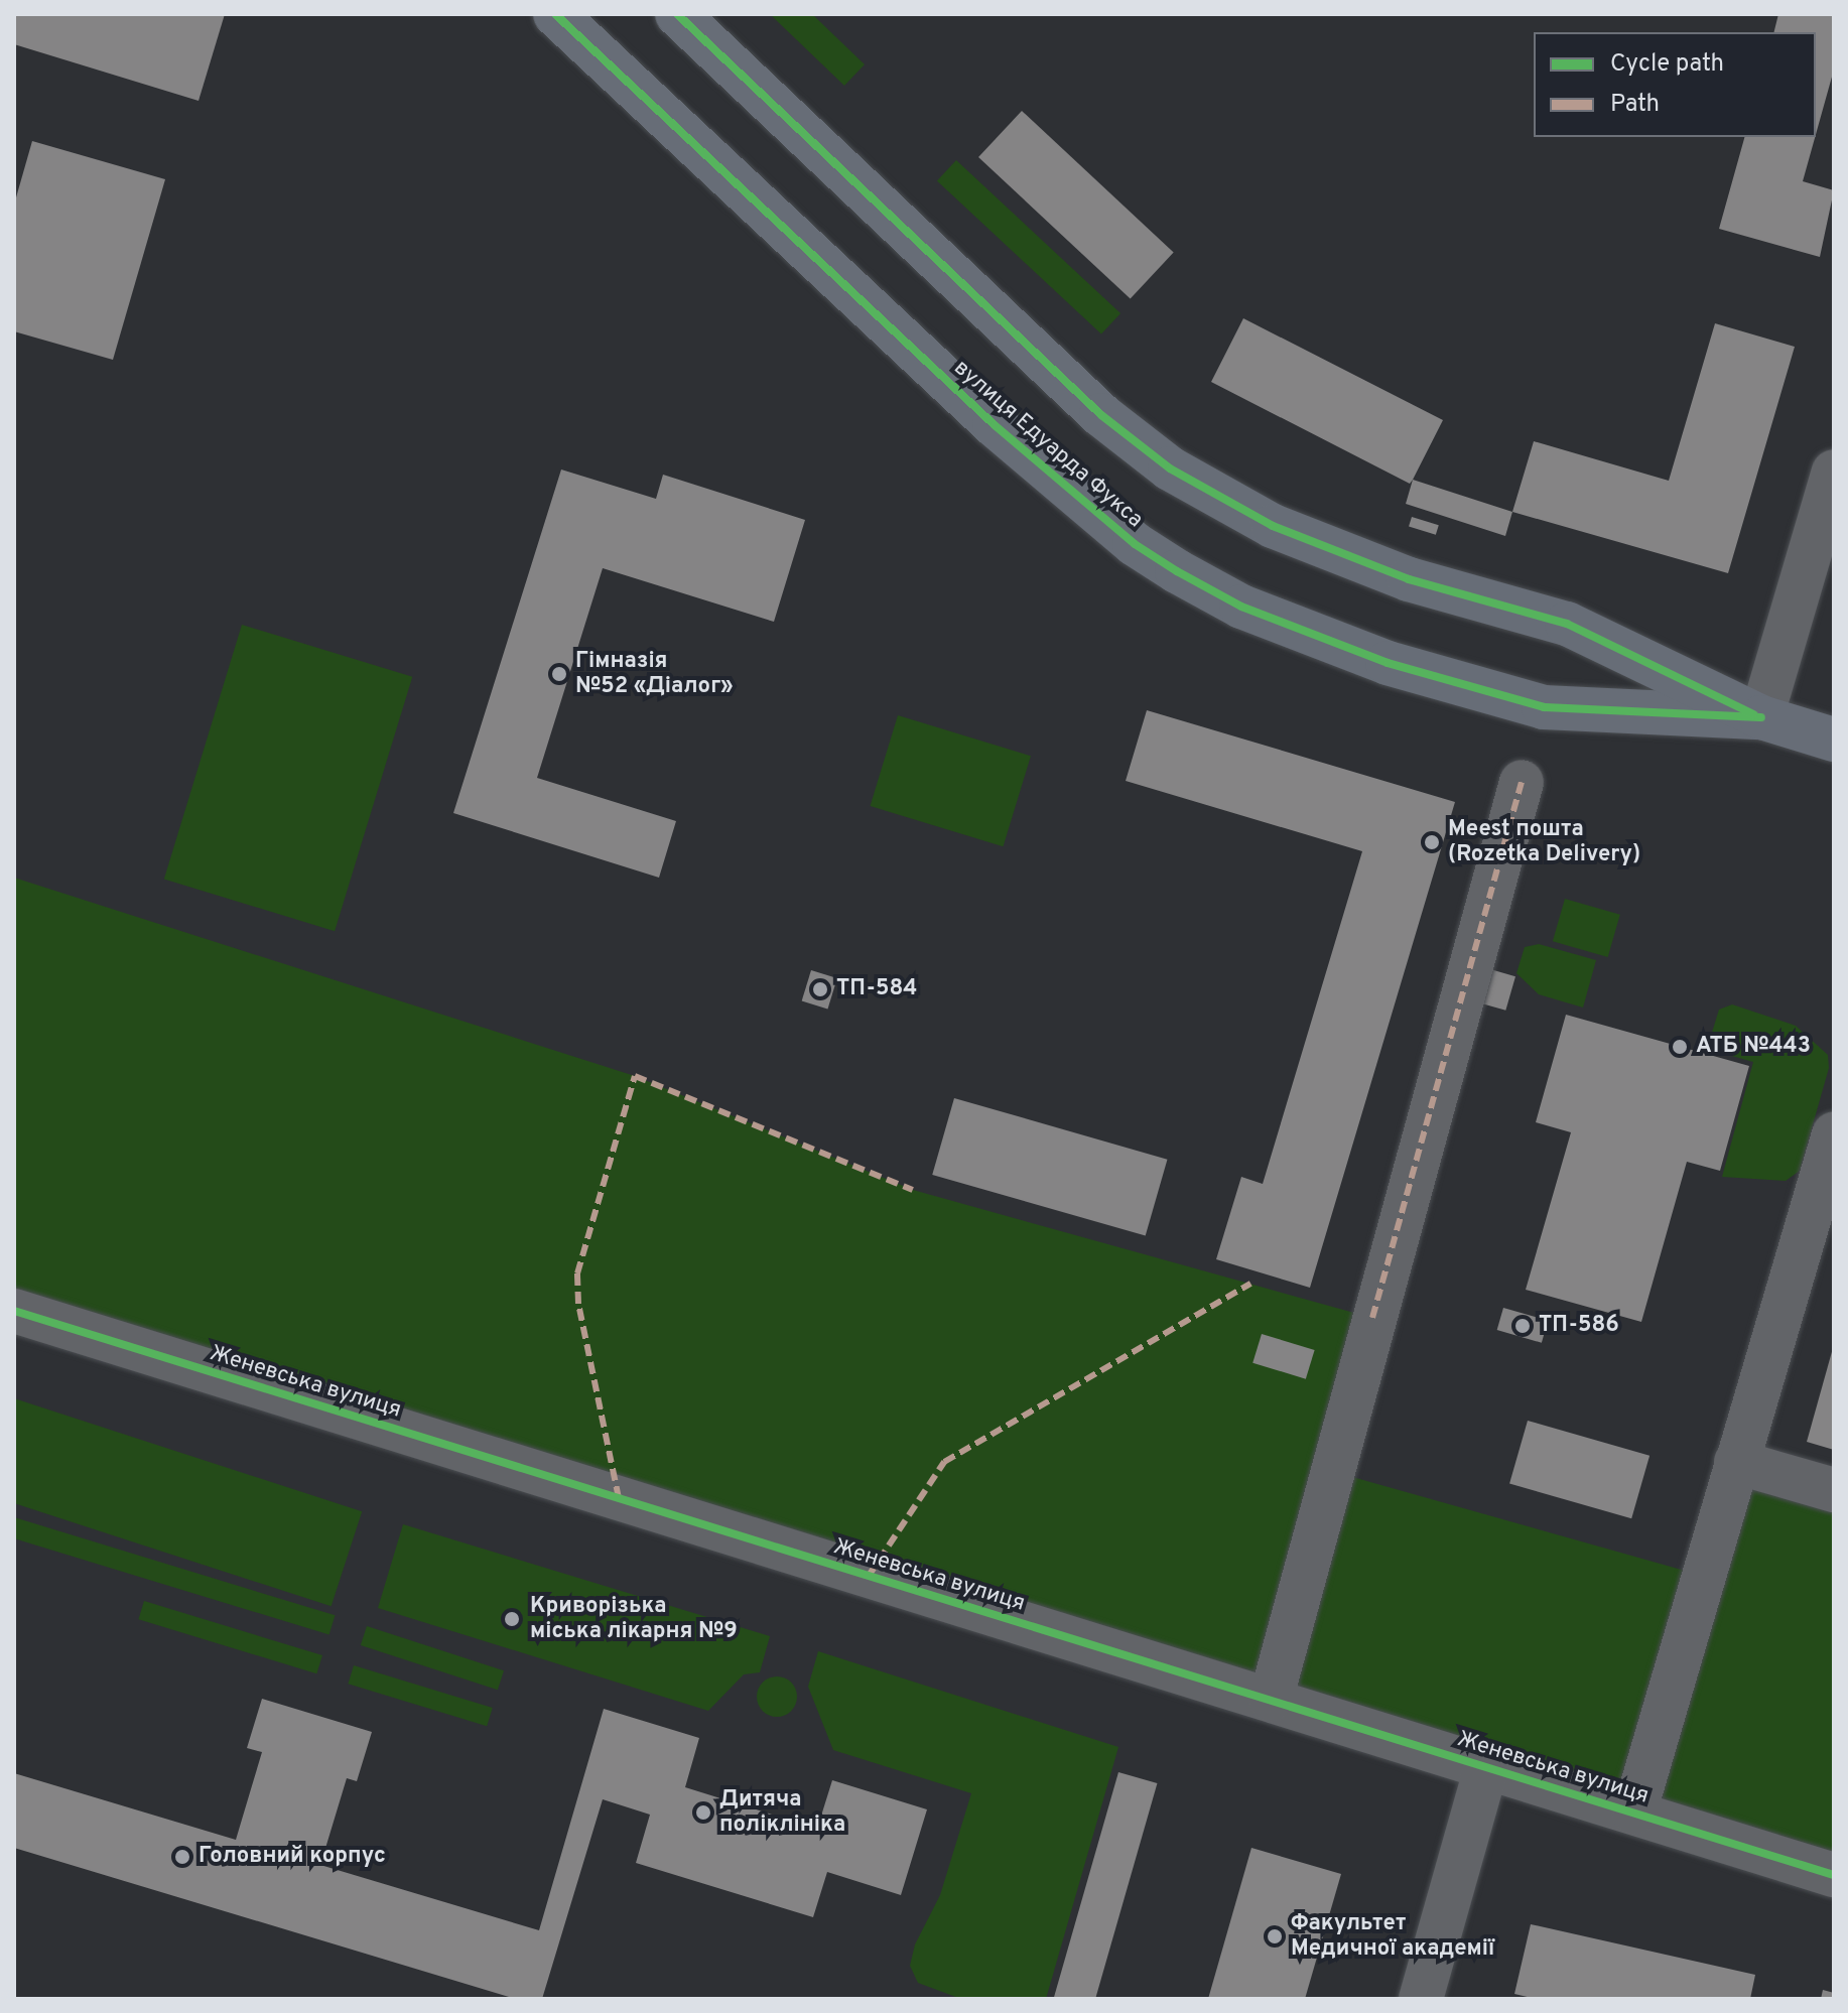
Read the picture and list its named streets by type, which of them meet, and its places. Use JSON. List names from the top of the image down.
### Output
{
  "streets": {
    "main road": ["вулиця Едуарда Фукса"],
    "street": ["Женевська вулиця"]
  },
  "places": [
    "Гімназія №52 «Діалог»",
    "Meest пошта (Rozetka Delivery)",
    "ТП-584",
    "АТБ №443",
    "ТП-586",
    "Криворізька міська лікарня №9",
    "Дитяча поліклініка",
    "Головний корпус",
    "Факультет Медичної академії"
  ],
  "legend": ["Cycle path", "Path"]
}
